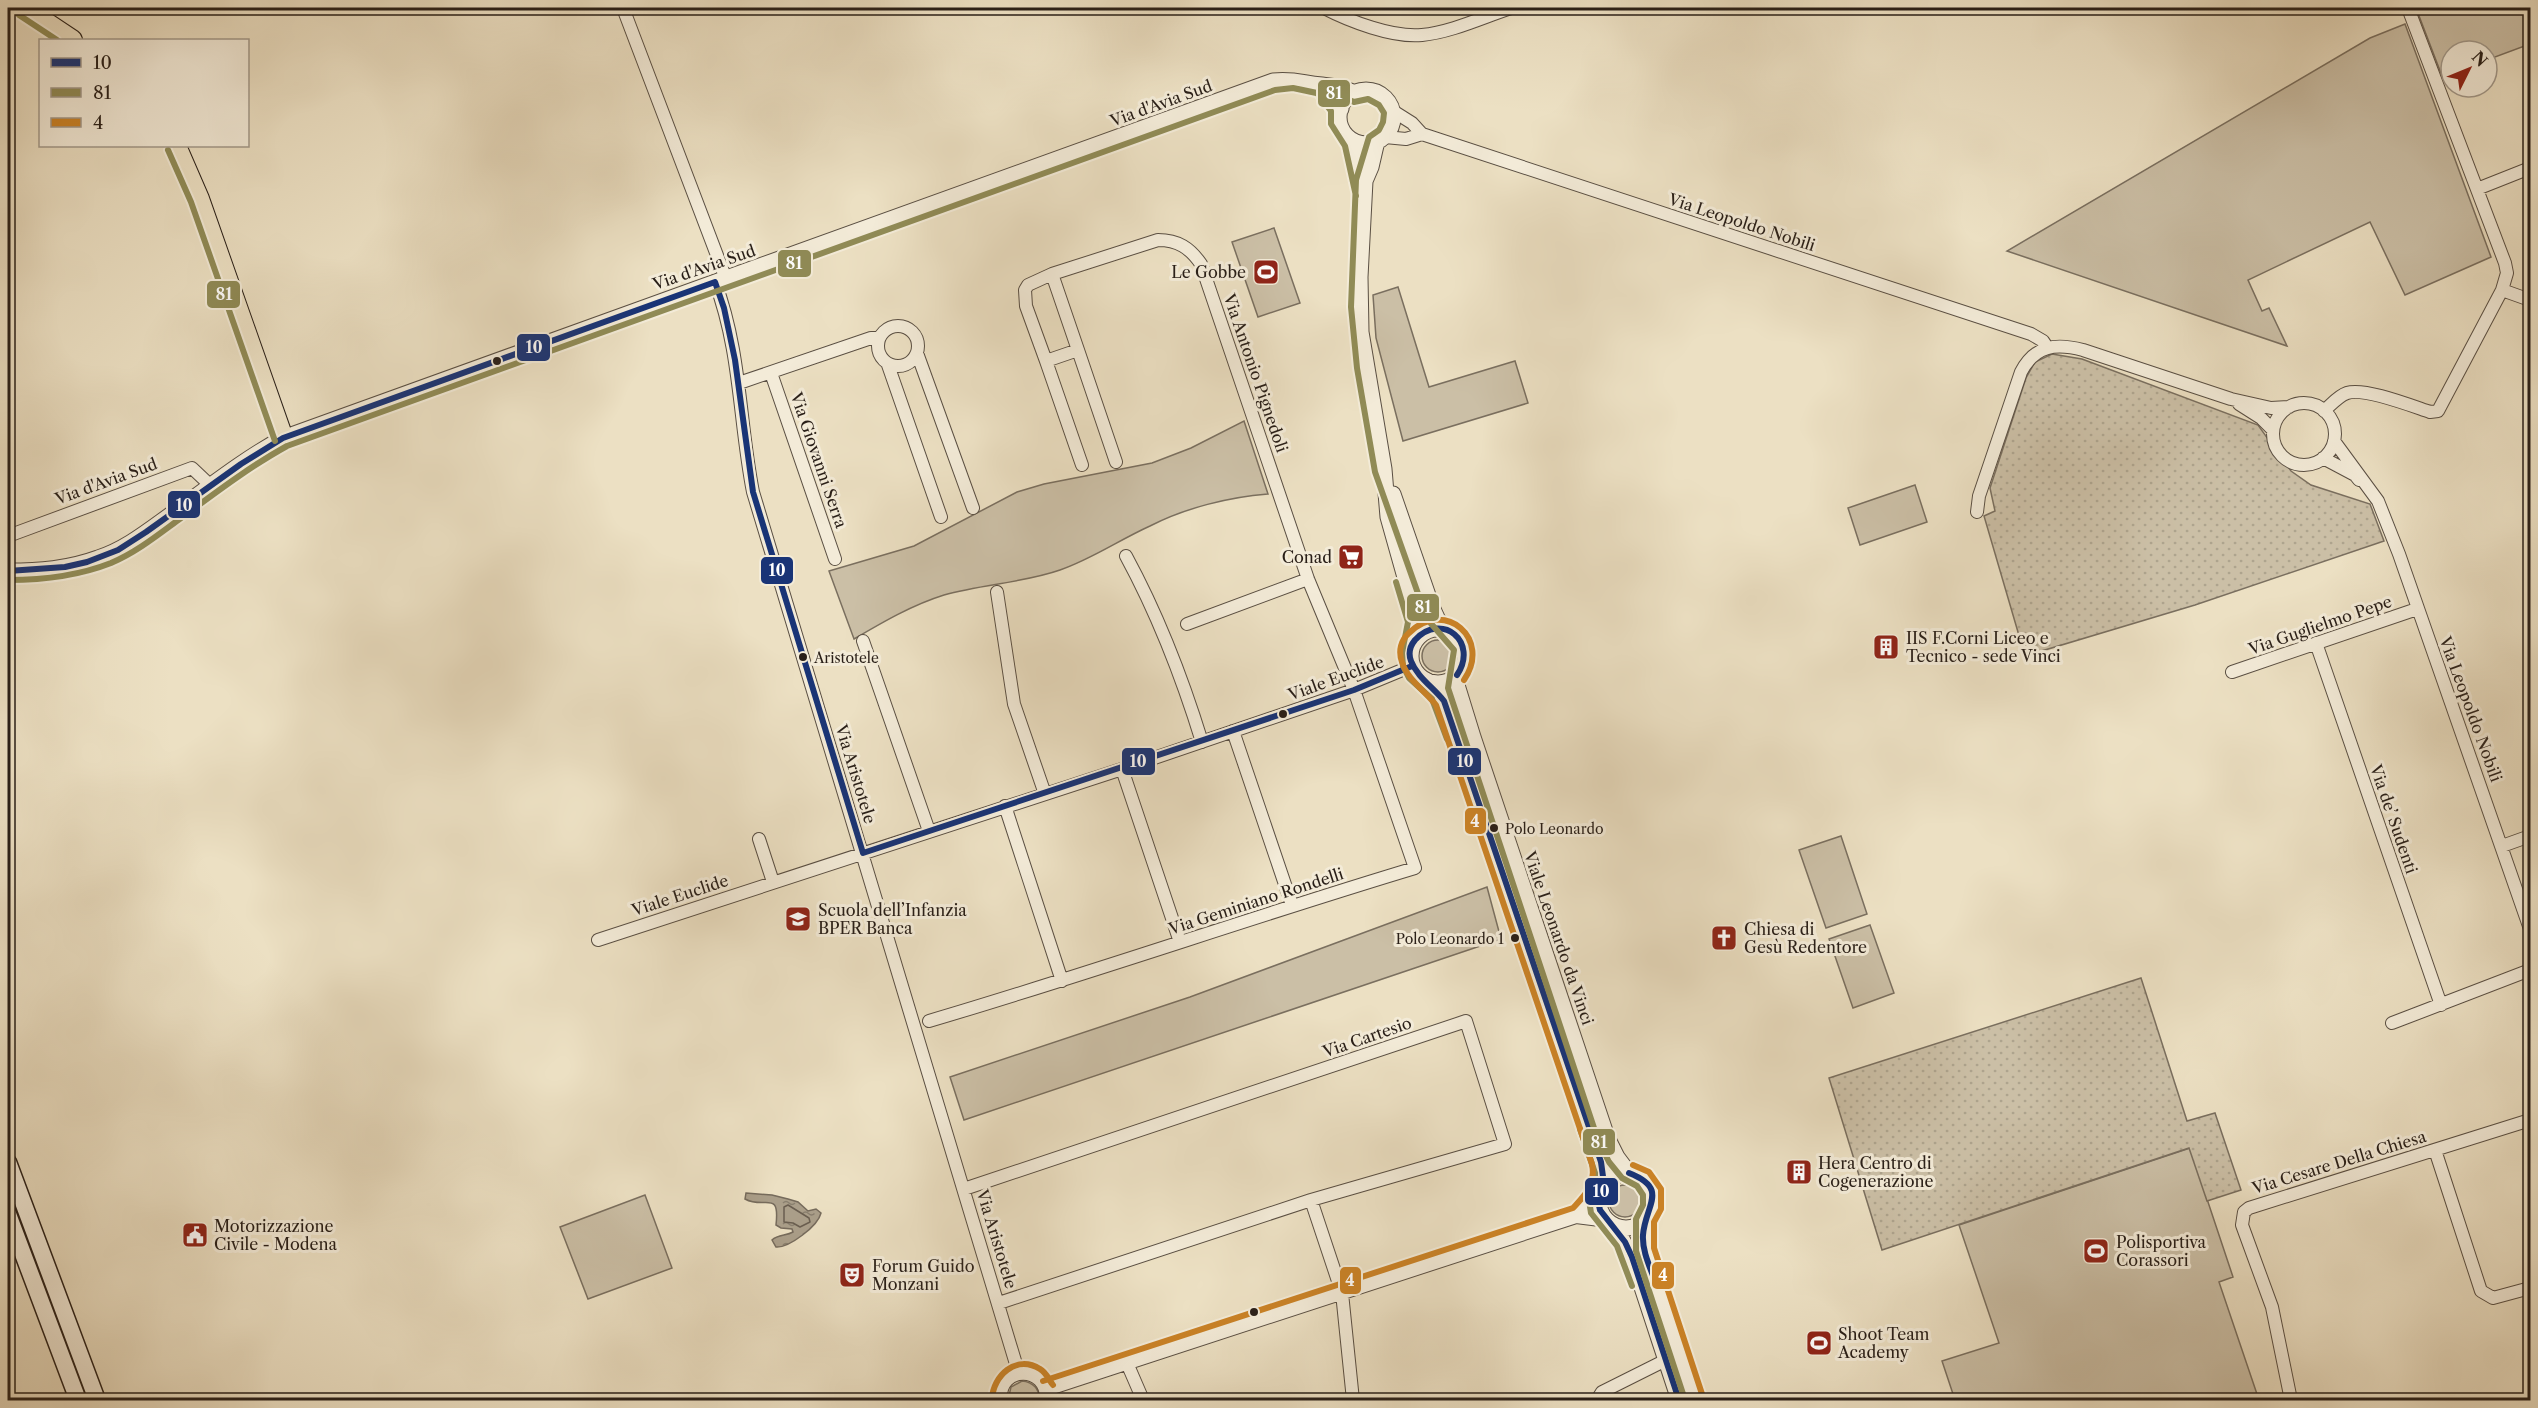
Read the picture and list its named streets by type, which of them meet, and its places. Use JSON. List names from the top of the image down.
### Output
{
  "streets": {
    "street": [
      "Via d'Avia Sud",
      "Via Leopoldo Nobili",
      "Via Antonio Pignedoli",
      "Via Giovanni Serra",
      "Via Guglielmo Pepe",
      "Viale Euclide",
      "Via Aristotele",
      "Via de’ Sudenti",
      "Via Geminiano Rondelli",
      "Viale Leonardo da Vinci",
      "Via Cartesio",
      "Via Cesare Della Chiesa"
    ]
  },
  "crossings": [
    ["Via d'Avia Sud", "Via Leopoldo Nobili"],
    ["Via d'Avia Sud", "Via Aristotele"],
    ["Via Leopoldo Nobili", "Via Guglielmo Pepe"],
    ["Via Antonio Pignedoli", "Viale Euclide"],
    ["Via Antonio Pignedoli", "Via Geminiano Rondelli"],
    ["Via Guglielmo Pepe", "Via de’ Sudenti"],
    ["Viale Euclide", "Via Aristotele"],
    ["Viale Euclide", "Via Geminiano Rondelli"],
    ["Viale Euclide", "Viale Leonardo da Vinci"],
    ["Via Aristotele", "Via Cartesio"]
  ],
  "places": {
    "sports": ["Le Gobbe", "Polisportiva Corassori", "Shoot Team Academy"],
    "supermarket": ["Conad"],
    "building": ["IIS F.Corni Liceo e Tecnico - sede Vinci", "Hera Centro di Cogenerazione"],
    "other": ["Aristotele", "Polo Leonardo", "Polo Leonardo 1"],
    "school or university": ["Scuola dell’Infanzia BPER Banca"],
    "church": ["Chiesa di Gesù Redentore"],
    "public building": ["Motorizzazione Civile - Modena"],
    "theatre": ["Forum Guido Monzani"]
  },
  "lines": ["transit line 81", "transit line 10", "transit line 4"],
  "legend": ["10", "81", "4"],
  "north": "top right"
}
